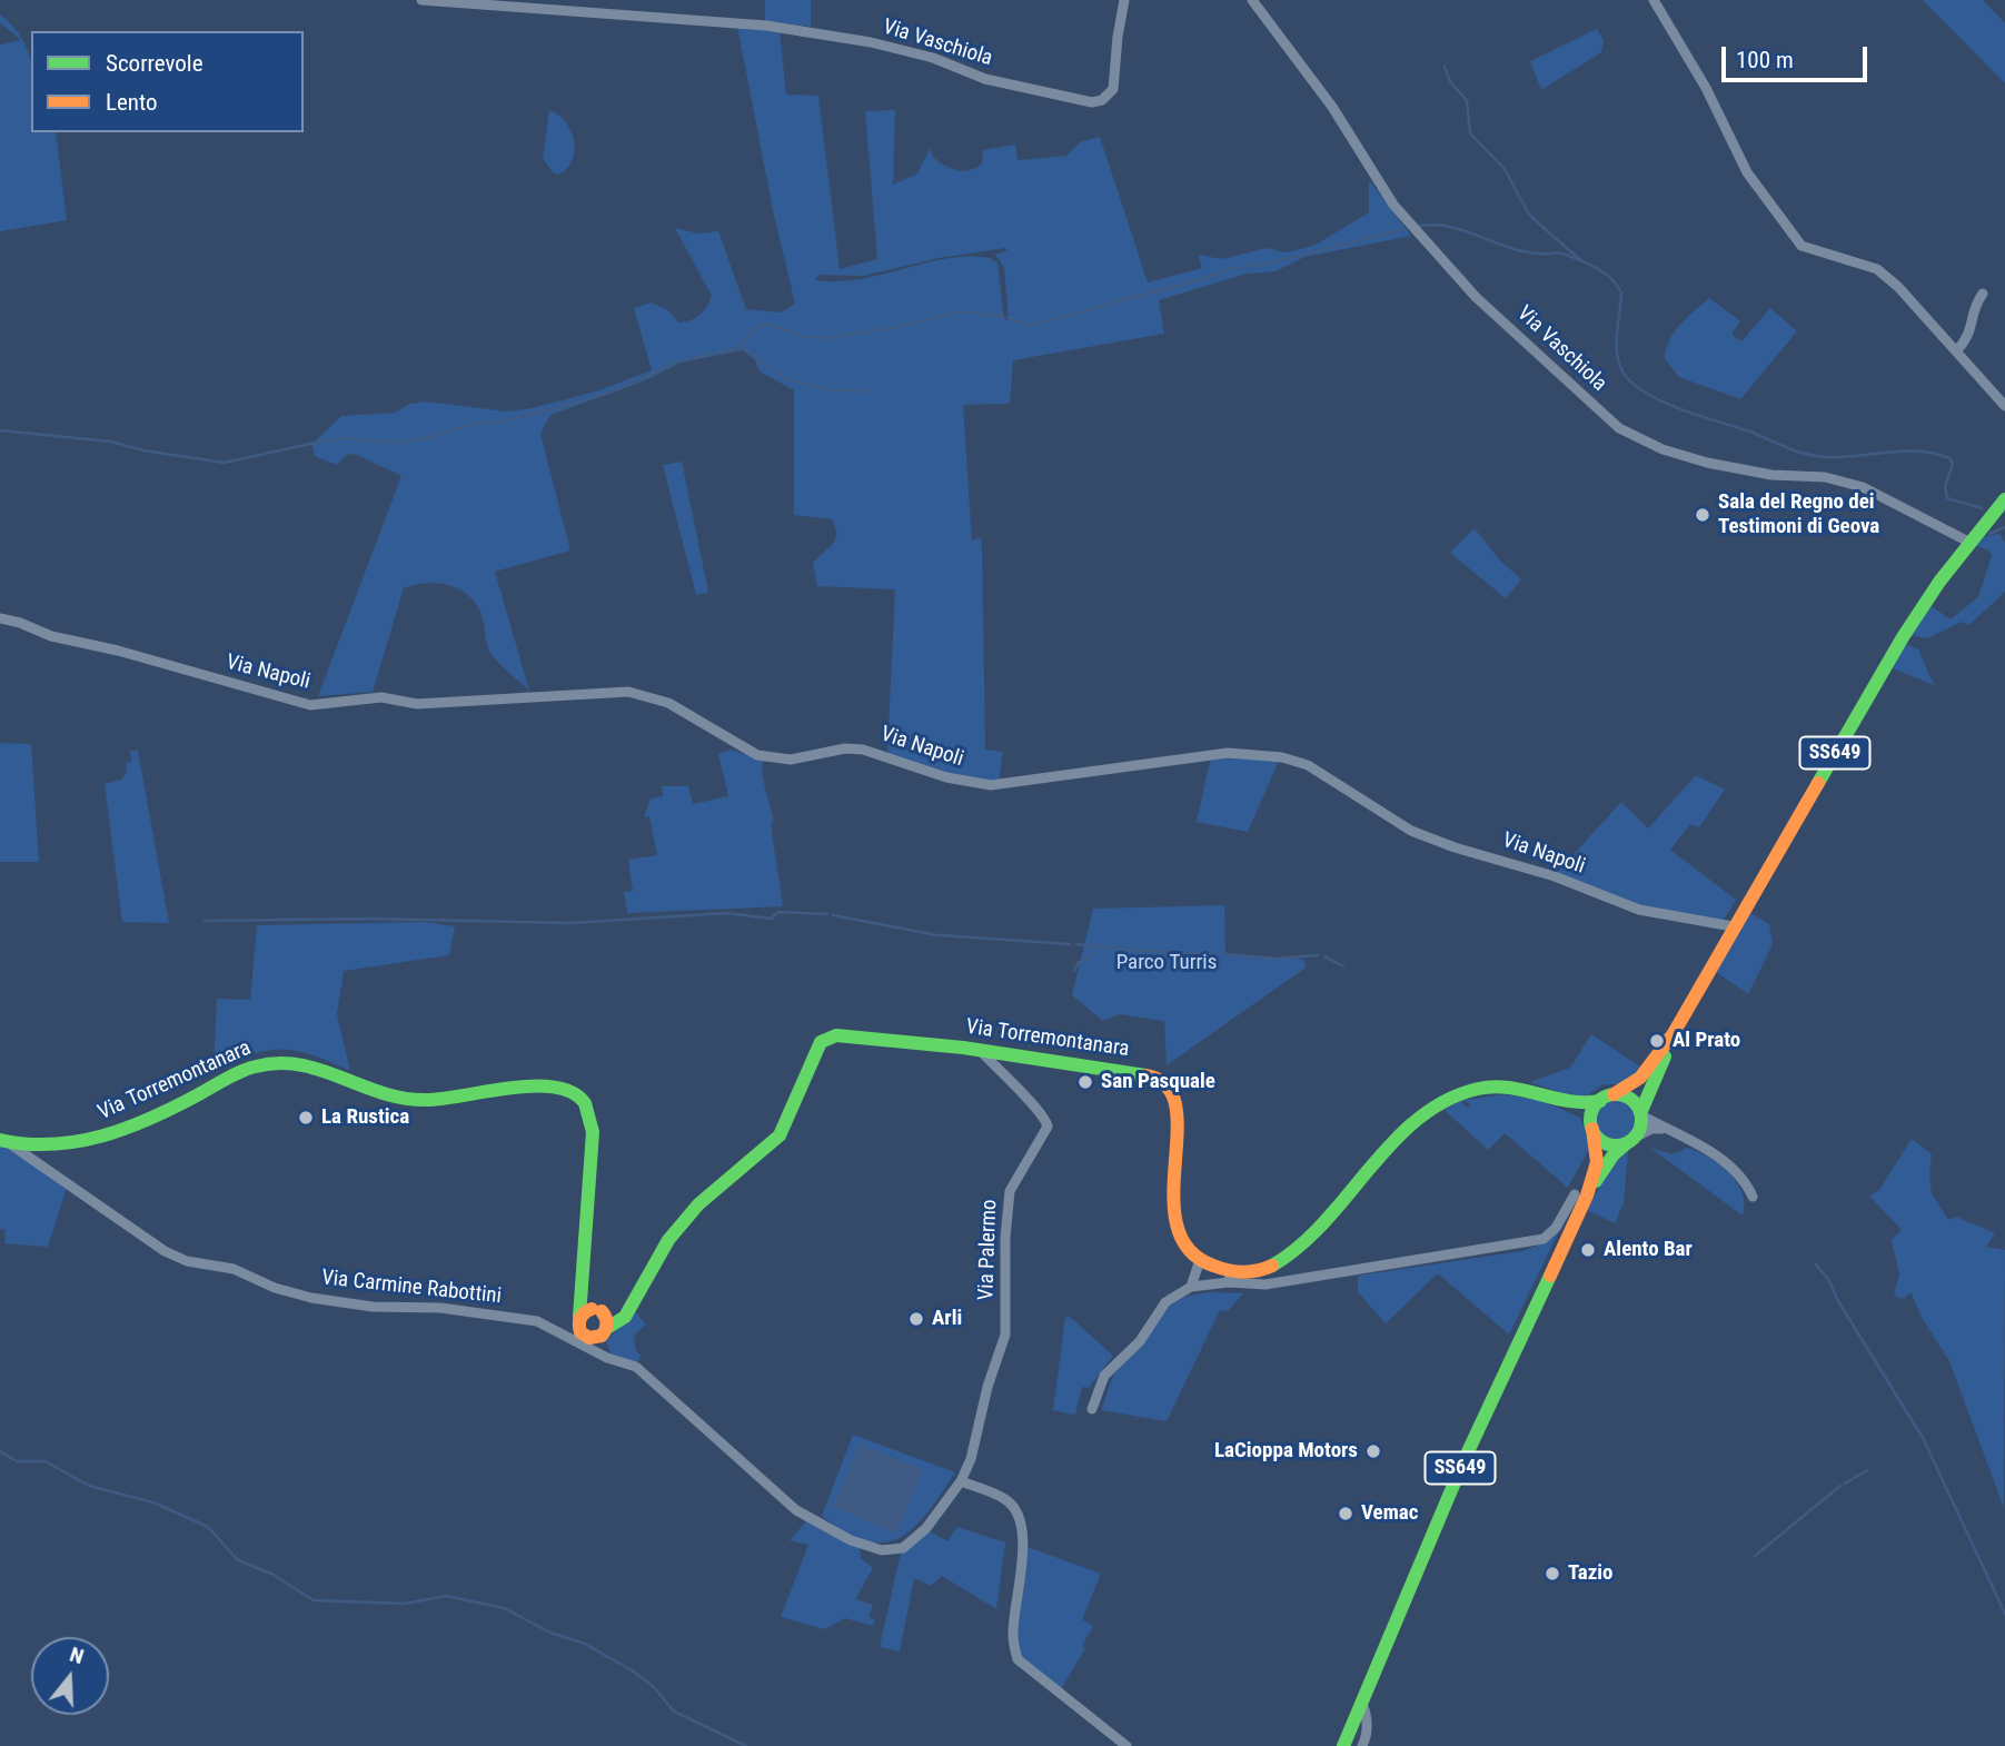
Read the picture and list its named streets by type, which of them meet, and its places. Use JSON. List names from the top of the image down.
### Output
{
  "streets": {
    "street": [
      "Via Vaschiola",
      "Via Napoli",
      "SS649",
      "Via Torremontanara",
      "Via Palermo",
      "Via Carmine Rabottini"
    ]
  },
  "crossings": [
    ["Via Vaschiola", "SS649"],
    ["Via Napoli", "SS649"],
    ["Via Torremontanara", "Via Palermo"],
    ["Via Torremontanara", "Via Carmine Rabottini"],
    ["Via Palermo", "Via Carmine Rabottini"]
  ],
  "parks": ["Parco Turris"],
  "places": [
    "Sala del Regno dei Testimoni di Geova",
    "Al Prato",
    "San Pasquale",
    "La Rustica",
    "Alento Bar",
    "Arli",
    "LaCioppa Motors",
    "Vemac",
    "Tazio"
  ],
  "legend": ["Scorrevole", "Lento"],
  "scale_bar": "100 m",
  "north": "top"
}
